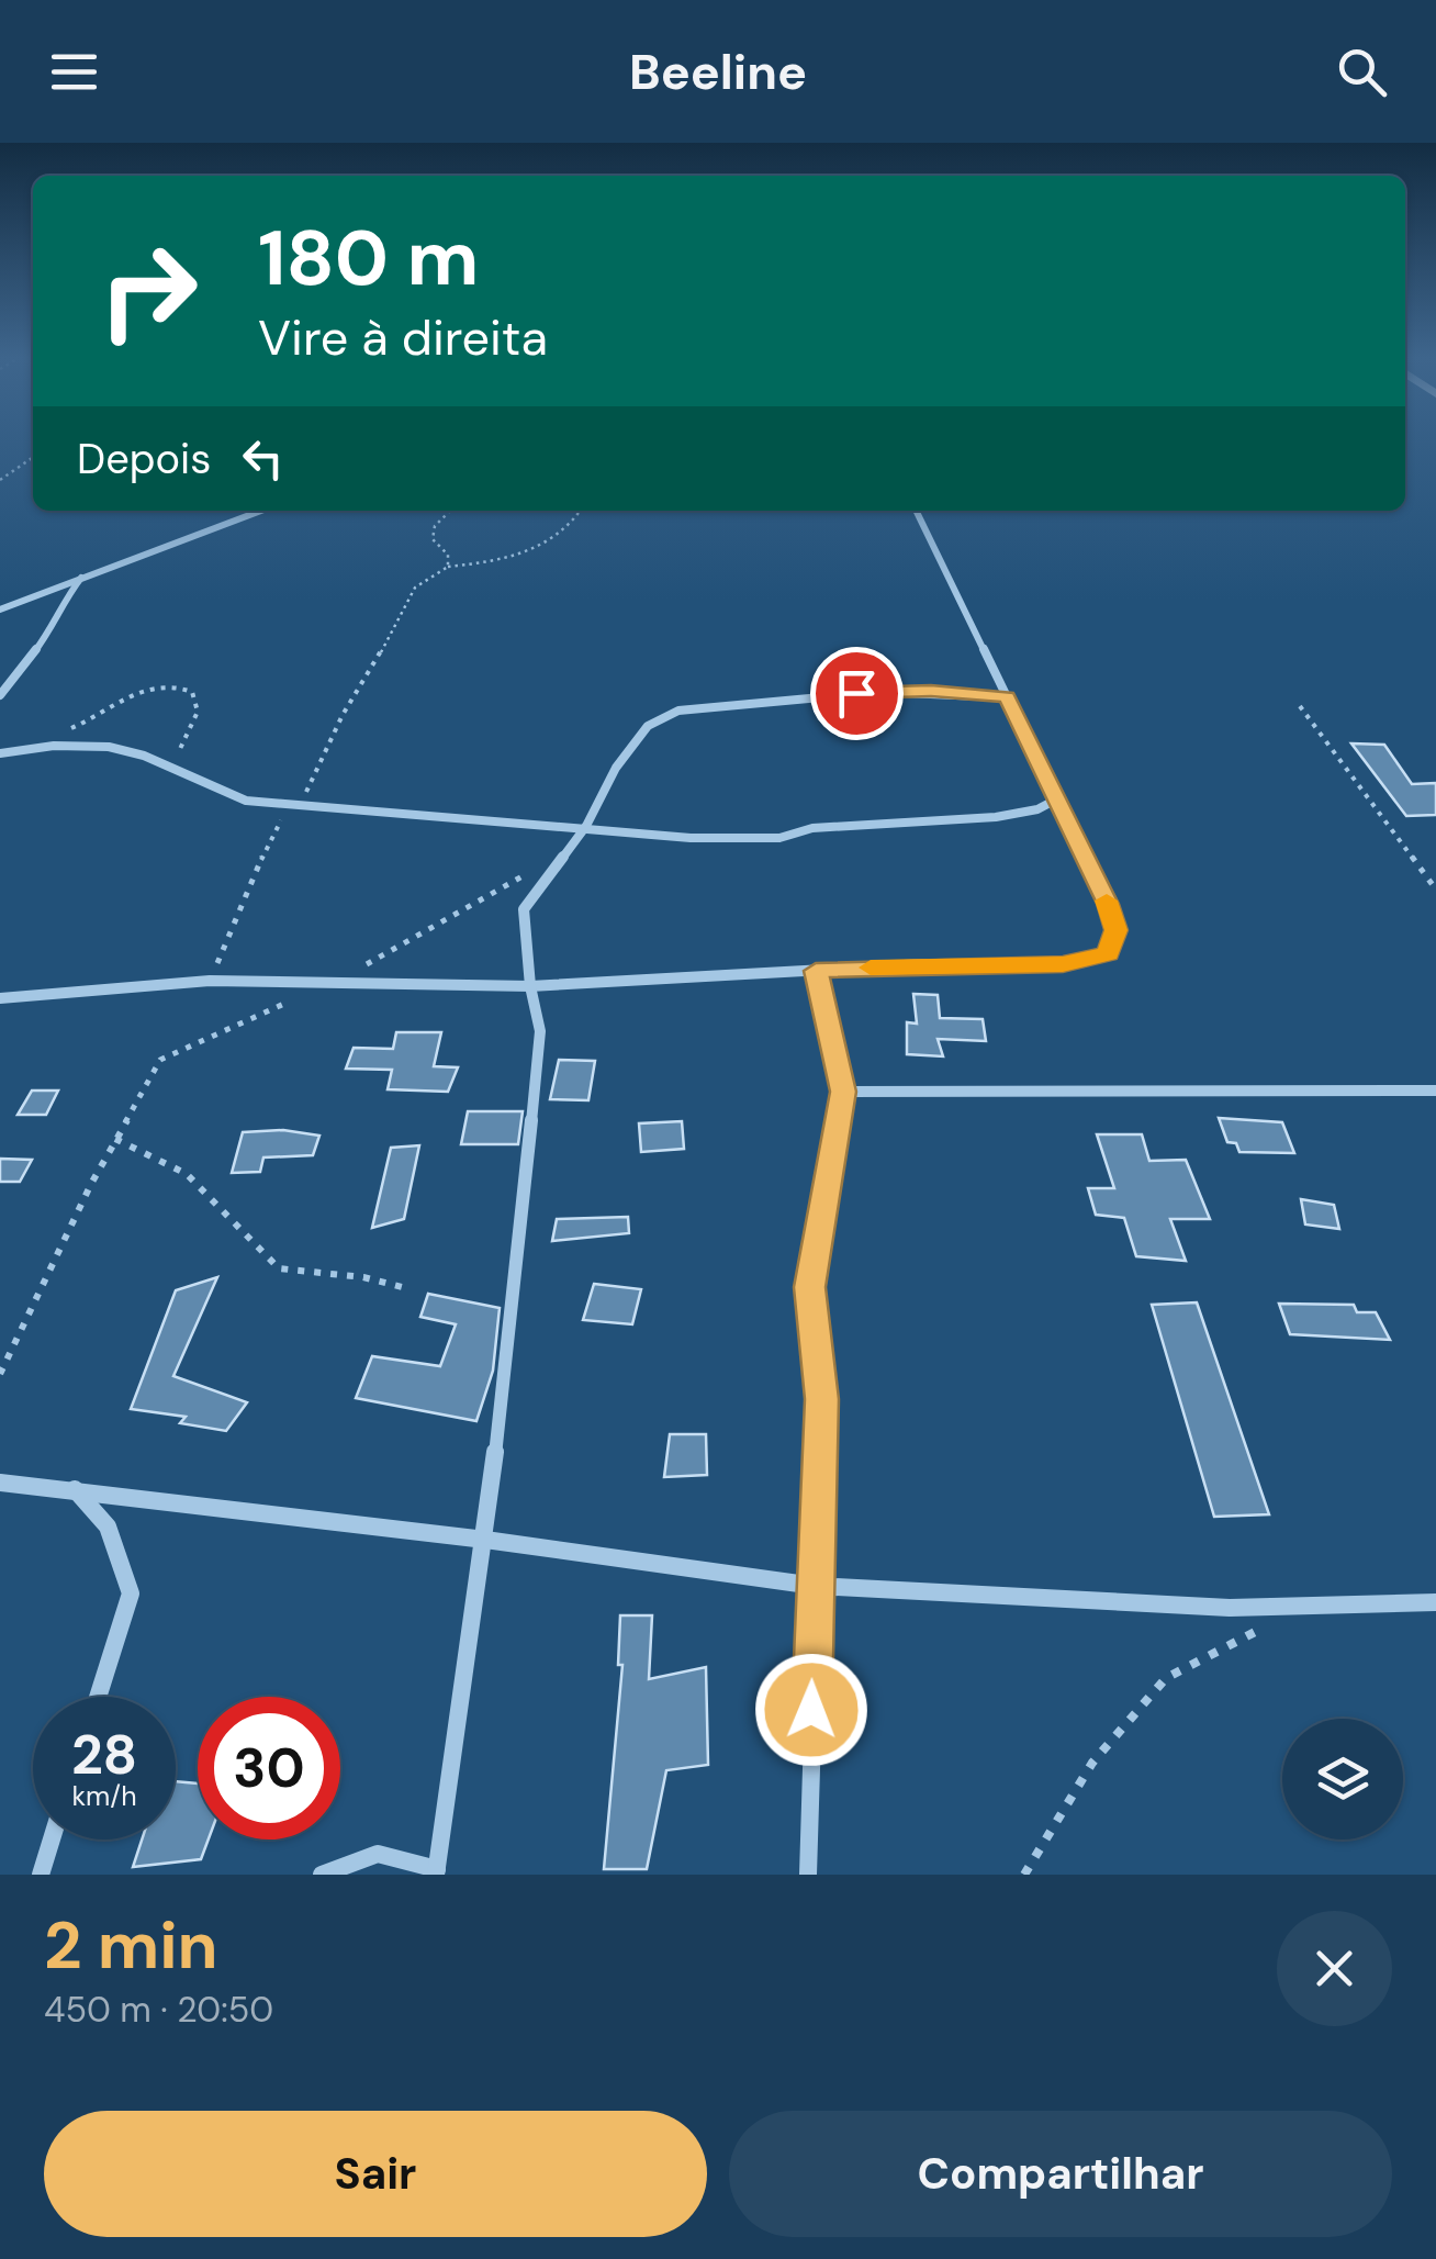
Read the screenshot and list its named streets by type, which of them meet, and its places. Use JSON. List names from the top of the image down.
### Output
{
  "page": {
    "header": "Beeline",
    "turn": ["180 m", "Vire à direita"],
    "then": "Depois",
    "speed": "28 km/h",
    "limit": "30",
    "heading": ["2 min", "450 m · 20:50"],
    "buttons": ["Sair", "Compartilhar"]
  }
}
